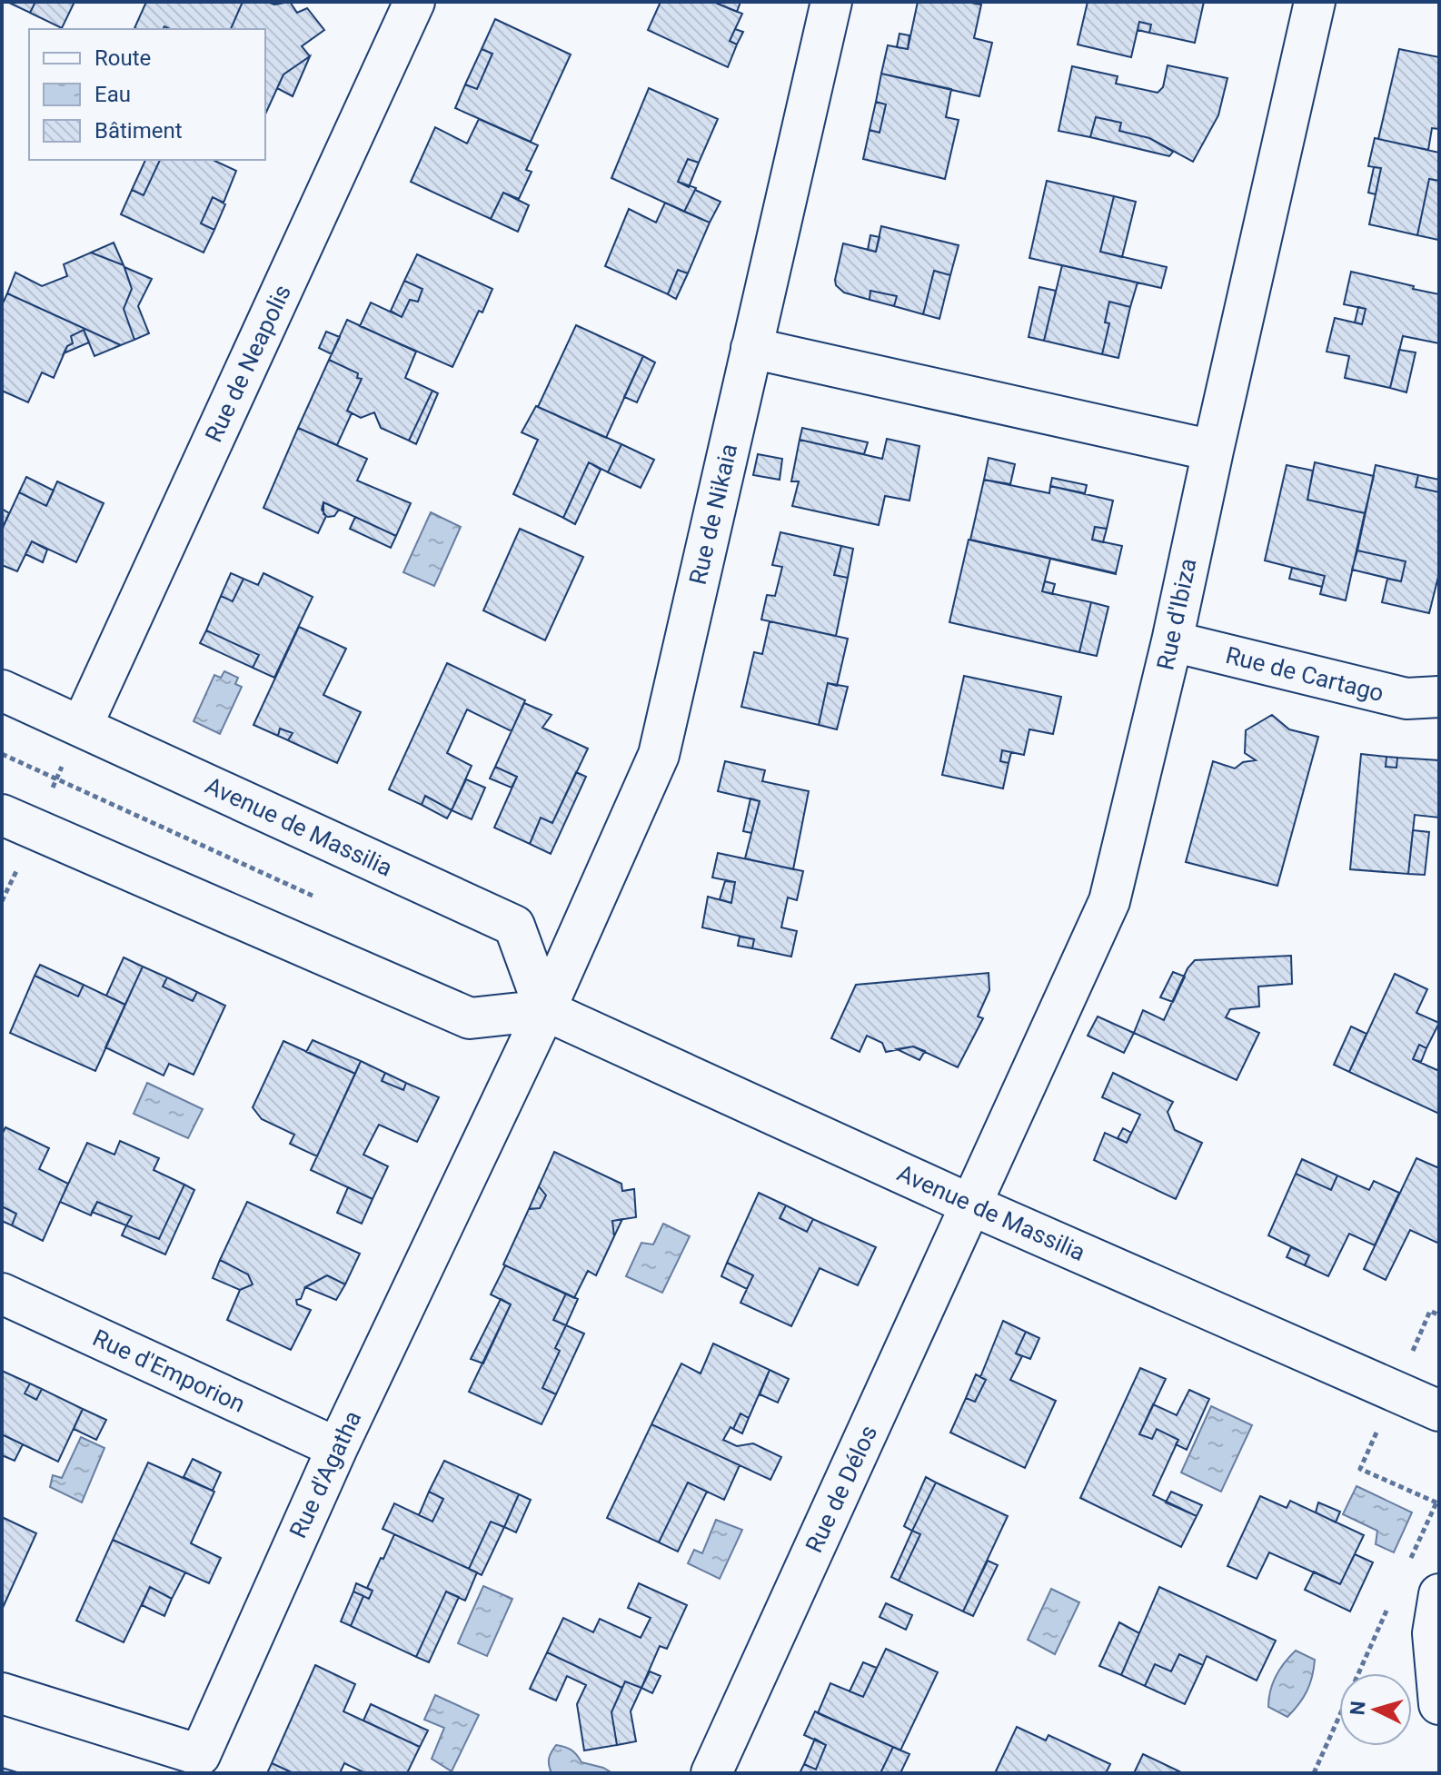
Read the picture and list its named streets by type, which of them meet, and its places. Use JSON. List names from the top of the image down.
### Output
{
  "streets": {
    "street": [
      "Rue de Neapolis",
      "Rue de Nikaia",
      "Rue d'Ibiza",
      "Rue de Cartago",
      "Avenue de Massilia",
      "Rue d'Emporion",
      "Rue d'Agatha",
      "Rue de Délos"
    ]
  },
  "crossings": [
    ["Rue de Neapolis", "Avenue de Massilia"],
    ["Rue de Nikaia", "Avenue de Massilia"],
    ["Rue de Nikaia", "Rue d'Agatha"],
    ["Rue d'Ibiza", "Rue de Cartago"],
    ["Rue d'Ibiza", "Avenue de Massilia"],
    ["Rue d'Ibiza", "Rue de Délos"],
    ["Avenue de Massilia", "Rue d'Agatha"],
    ["Avenue de Massilia", "Rue de Délos"],
    ["Rue d'Emporion", "Rue d'Agatha"]
  ],
  "legend": ["Route", "Eau", "Bâtiment"],
  "north": "left"
}
